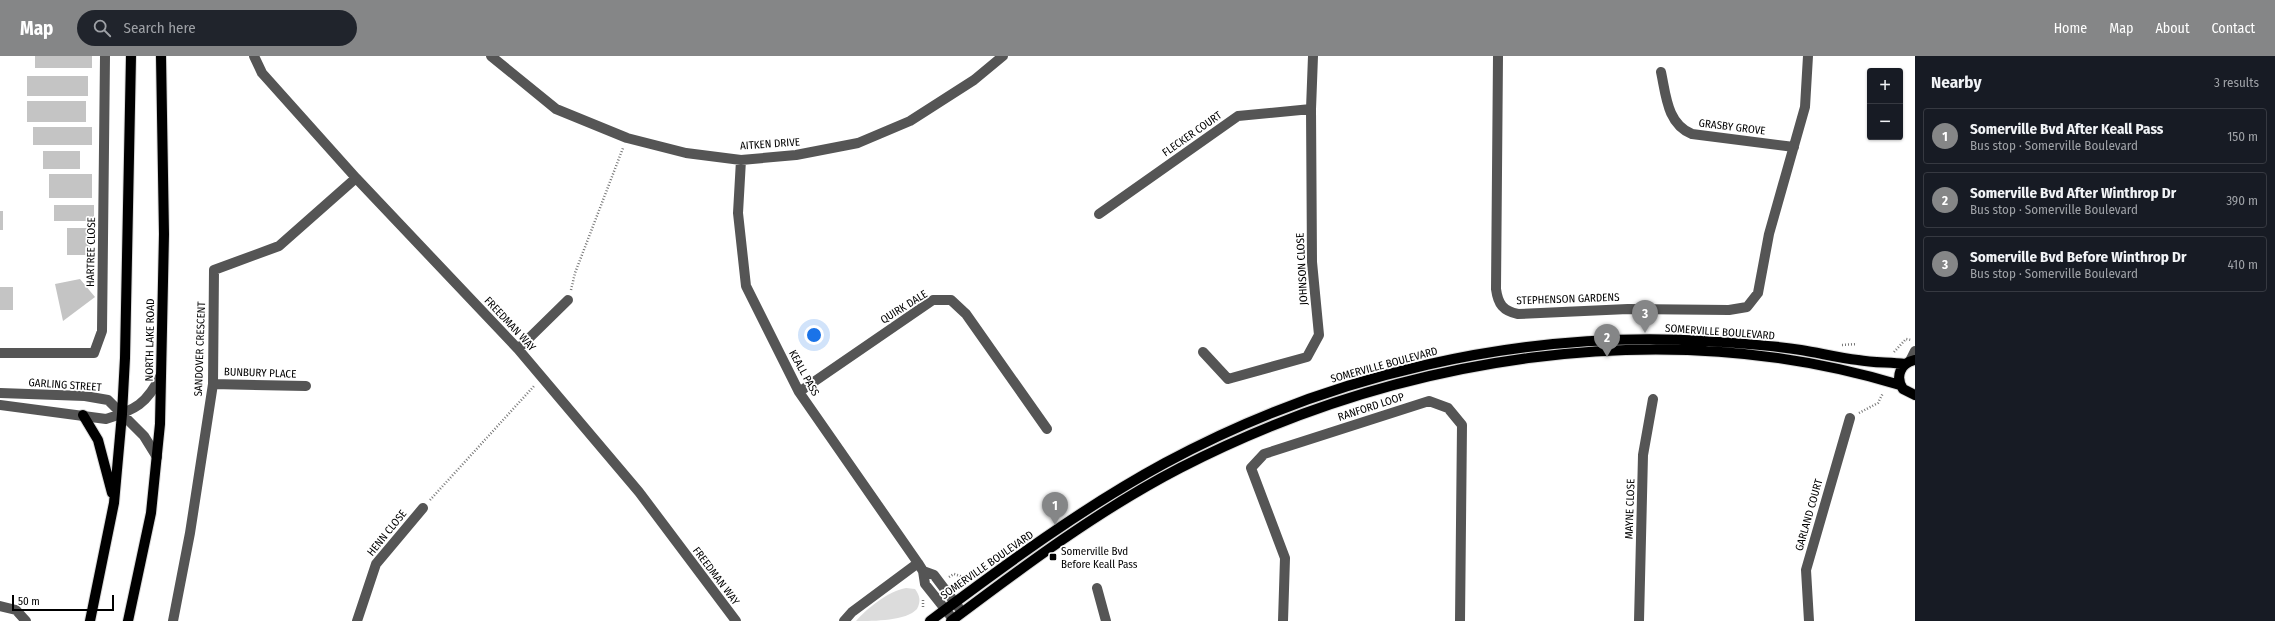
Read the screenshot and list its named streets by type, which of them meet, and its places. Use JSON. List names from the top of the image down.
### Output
{
  "streets": {
    "main road": ["SOMERVILLE BOULEVARD", "NORTH LAKE ROAD"],
    "street": [
      "GRASBY GROVE",
      "FLECKER COURT",
      "AITKEN DRIVE",
      "HARTREE CLOSE",
      "JOHNSON CLOSE",
      "STEPHENSON GARDENS",
      "QUIRK DALE",
      "FREEDMAN WAY",
      "SANDOVER CRESCENT",
      "BUNBURY PLACE",
      "KEALL PASS",
      "GARLING STREET",
      "RANFORD LOOP",
      "MAYNE CLOSE",
      "GARLAND COURT",
      "HENN CLOSE"
    ]
  },
  "crossings": [
    ["GRASBY GROVE", "STEPHENSON GARDENS"],
    ["FLECKER COURT", "JOHNSON CLOSE"],
    ["AITKEN DRIVE", "KEALL PASS"],
    ["QUIRK DALE", "KEALL PASS"],
    ["FREEDMAN WAY", "SANDOVER CRESCENT"],
    ["SOMERVILLE BOULEVARD", "KEALL PASS"],
    ["NORTH LAKE ROAD", "GARLING STREET"],
    ["SANDOVER CRESCENT", "BUNBURY PLACE"]
  ],
  "places": {
    "transit": ["Somerville Bvd Before Keall Pass"]
  },
  "scale_bar": "50 m",
  "page": {
    "header": "Map",
    "search": "Search here",
    "nav": [
      "Home",
      "Map",
      "About",
      "Contact"
    ],
    "heading": ["Nearby", "3 results"],
    "map_buttons": ["+", "−"],
    "list": [
      {
        "mark": "1",
        "name": "Somerville Bvd After Keall Pass",
        "note": "Bus stop · Somerville Boulevard",
        "value": "150 m"
      },
      {
        "mark": "2",
        "name": "Somerville Bvd After Winthrop Dr",
        "note": "Bus stop · Somerville Boulevard",
        "value": "390 m"
      },
      {
        "mark": "3",
        "name": "Somerville Bvd Before Winthrop Dr",
        "note": "Bus stop · Somerville Boulevard",
        "value": "410 m"
      }
    ],
    "pins": ["3", "2", "1"],
    "scale": "50 m"
  }
}
